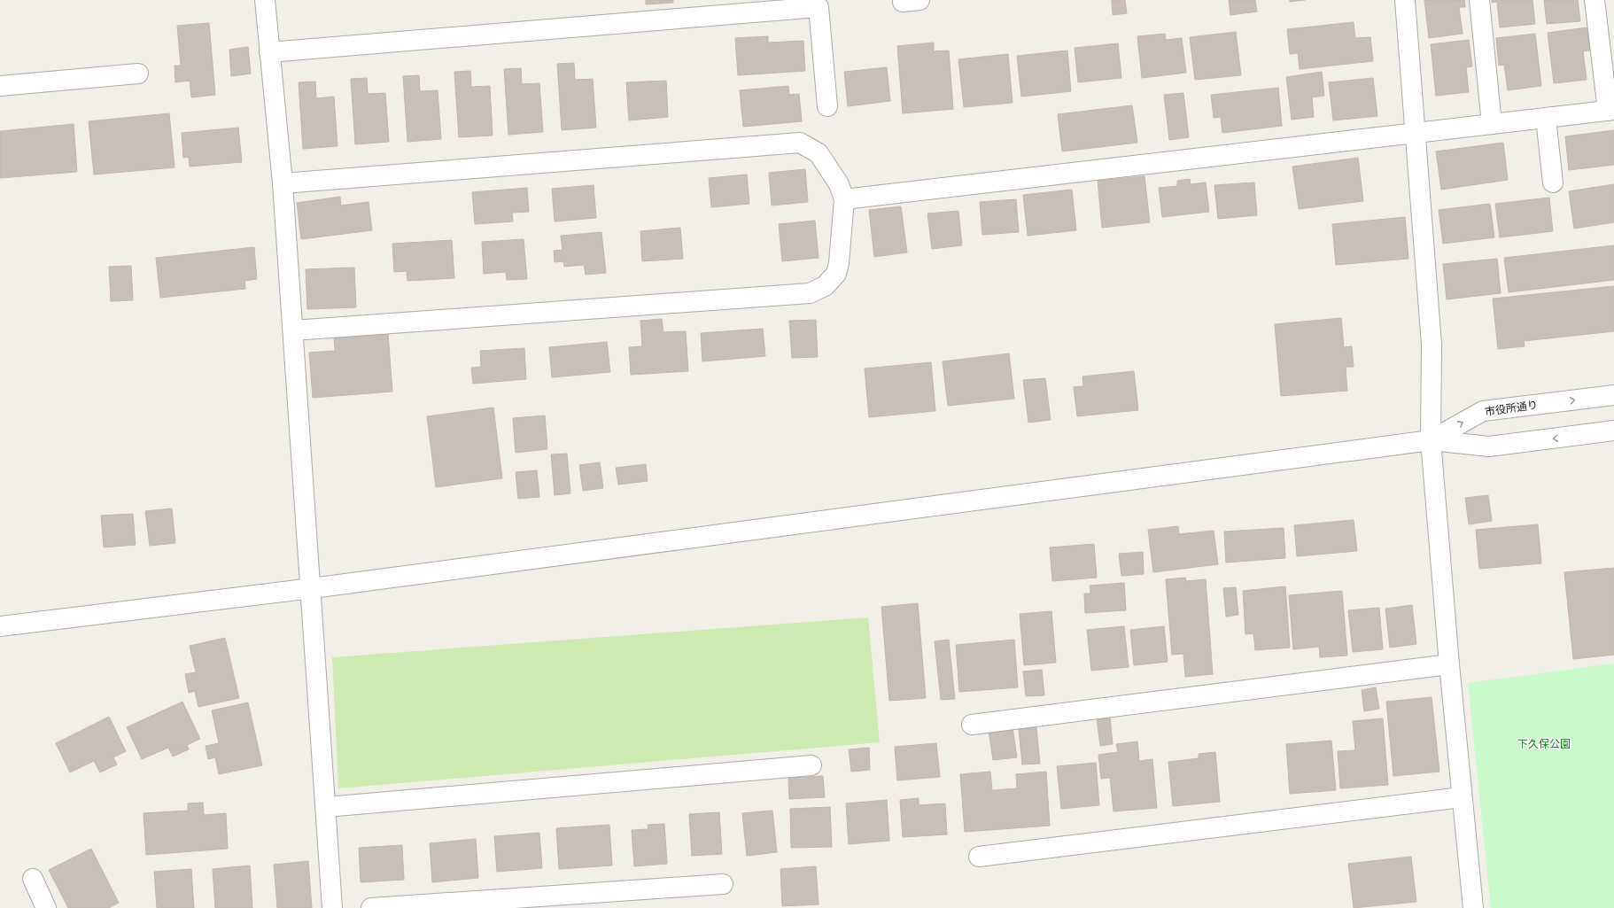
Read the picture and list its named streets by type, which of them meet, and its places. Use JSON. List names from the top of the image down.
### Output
{
  "streets": {
    "street": ["市役所通り"]
  },
  "parks": ["下久保公園"]
}
